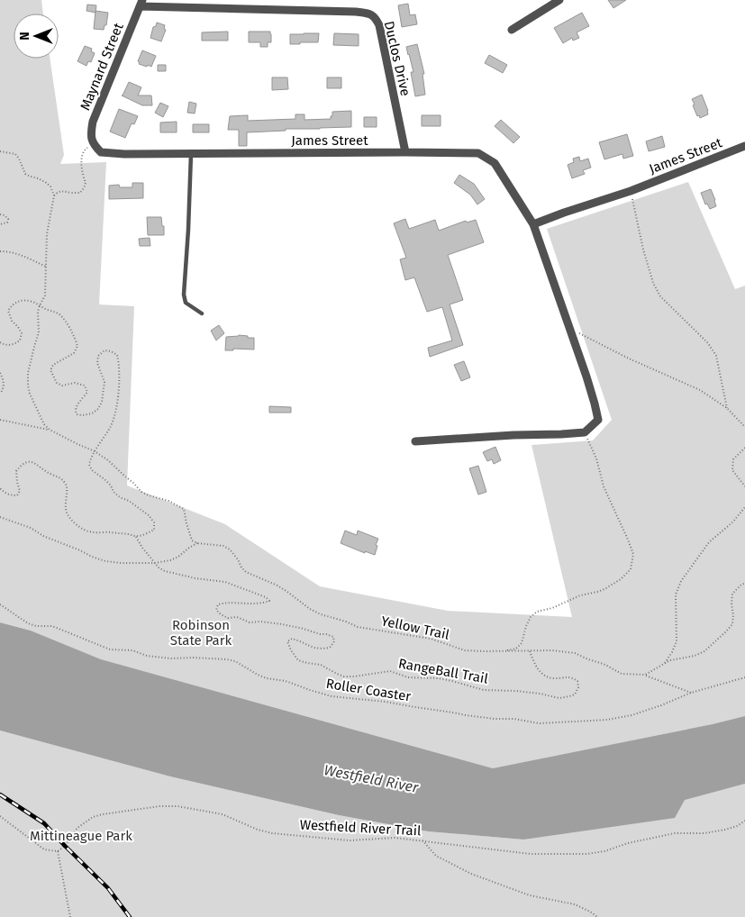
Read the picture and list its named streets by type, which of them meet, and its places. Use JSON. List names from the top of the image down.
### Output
{
  "streets": {
    "street": ["Duclos Drive", "Maynard Street", "James Street"],
    "path": [
      "Yellow Trail",
      "RangeBall Trail",
      "Roller Coaster",
      "Westfield River Trail"
    ]
  },
  "crossings": [
    ["Duclos Drive", "Maynard Street"],
    ["Duclos Drive", "James Street"],
    ["Maynard Street", "James Street"],
    ["Yellow Trail", "RangeBall Trail"],
    ["Yellow Trail", "Roller Coaster"]
  ],
  "water": ["Westfield River"],
  "parks": ["Robinson State Park", "Mittineague Park"],
  "north": "left"
}
